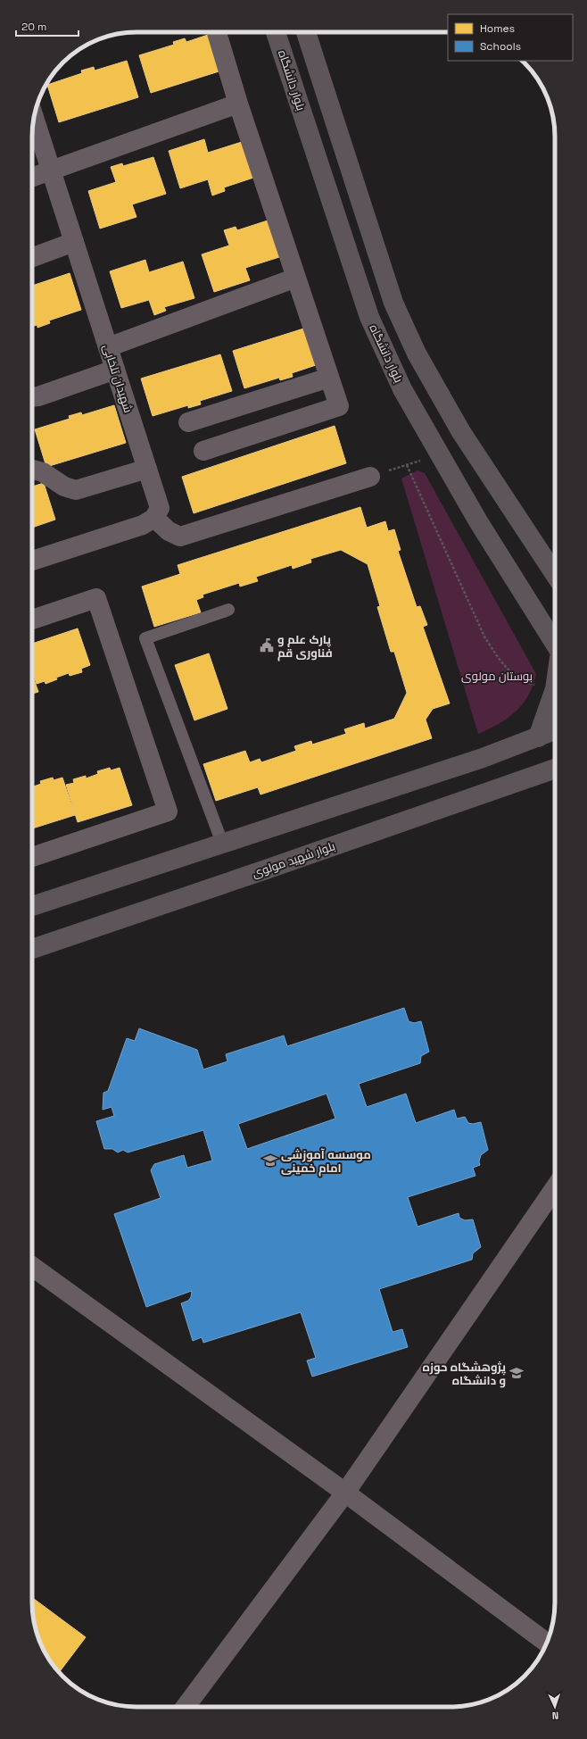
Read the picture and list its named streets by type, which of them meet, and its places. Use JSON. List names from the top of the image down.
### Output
{
  "streets": {
    "main road": ["بلوار دانشگاه", "بلوار شهید مولوی"],
    "street": ["شهیدان تلخابی"]
  },
  "parks": ["بوستان مولوی"],
  "places": {
    "public building": ["پارک علم و فناوری قم"],
    "school or university": ["موسسه آموزشی امام خمینی", "پژوهشگاه حوزه و دانشگاه"]
  },
  "legend": ["Homes", "Schools"],
  "scale_bar": "20 m",
  "north": "bottom"
}
